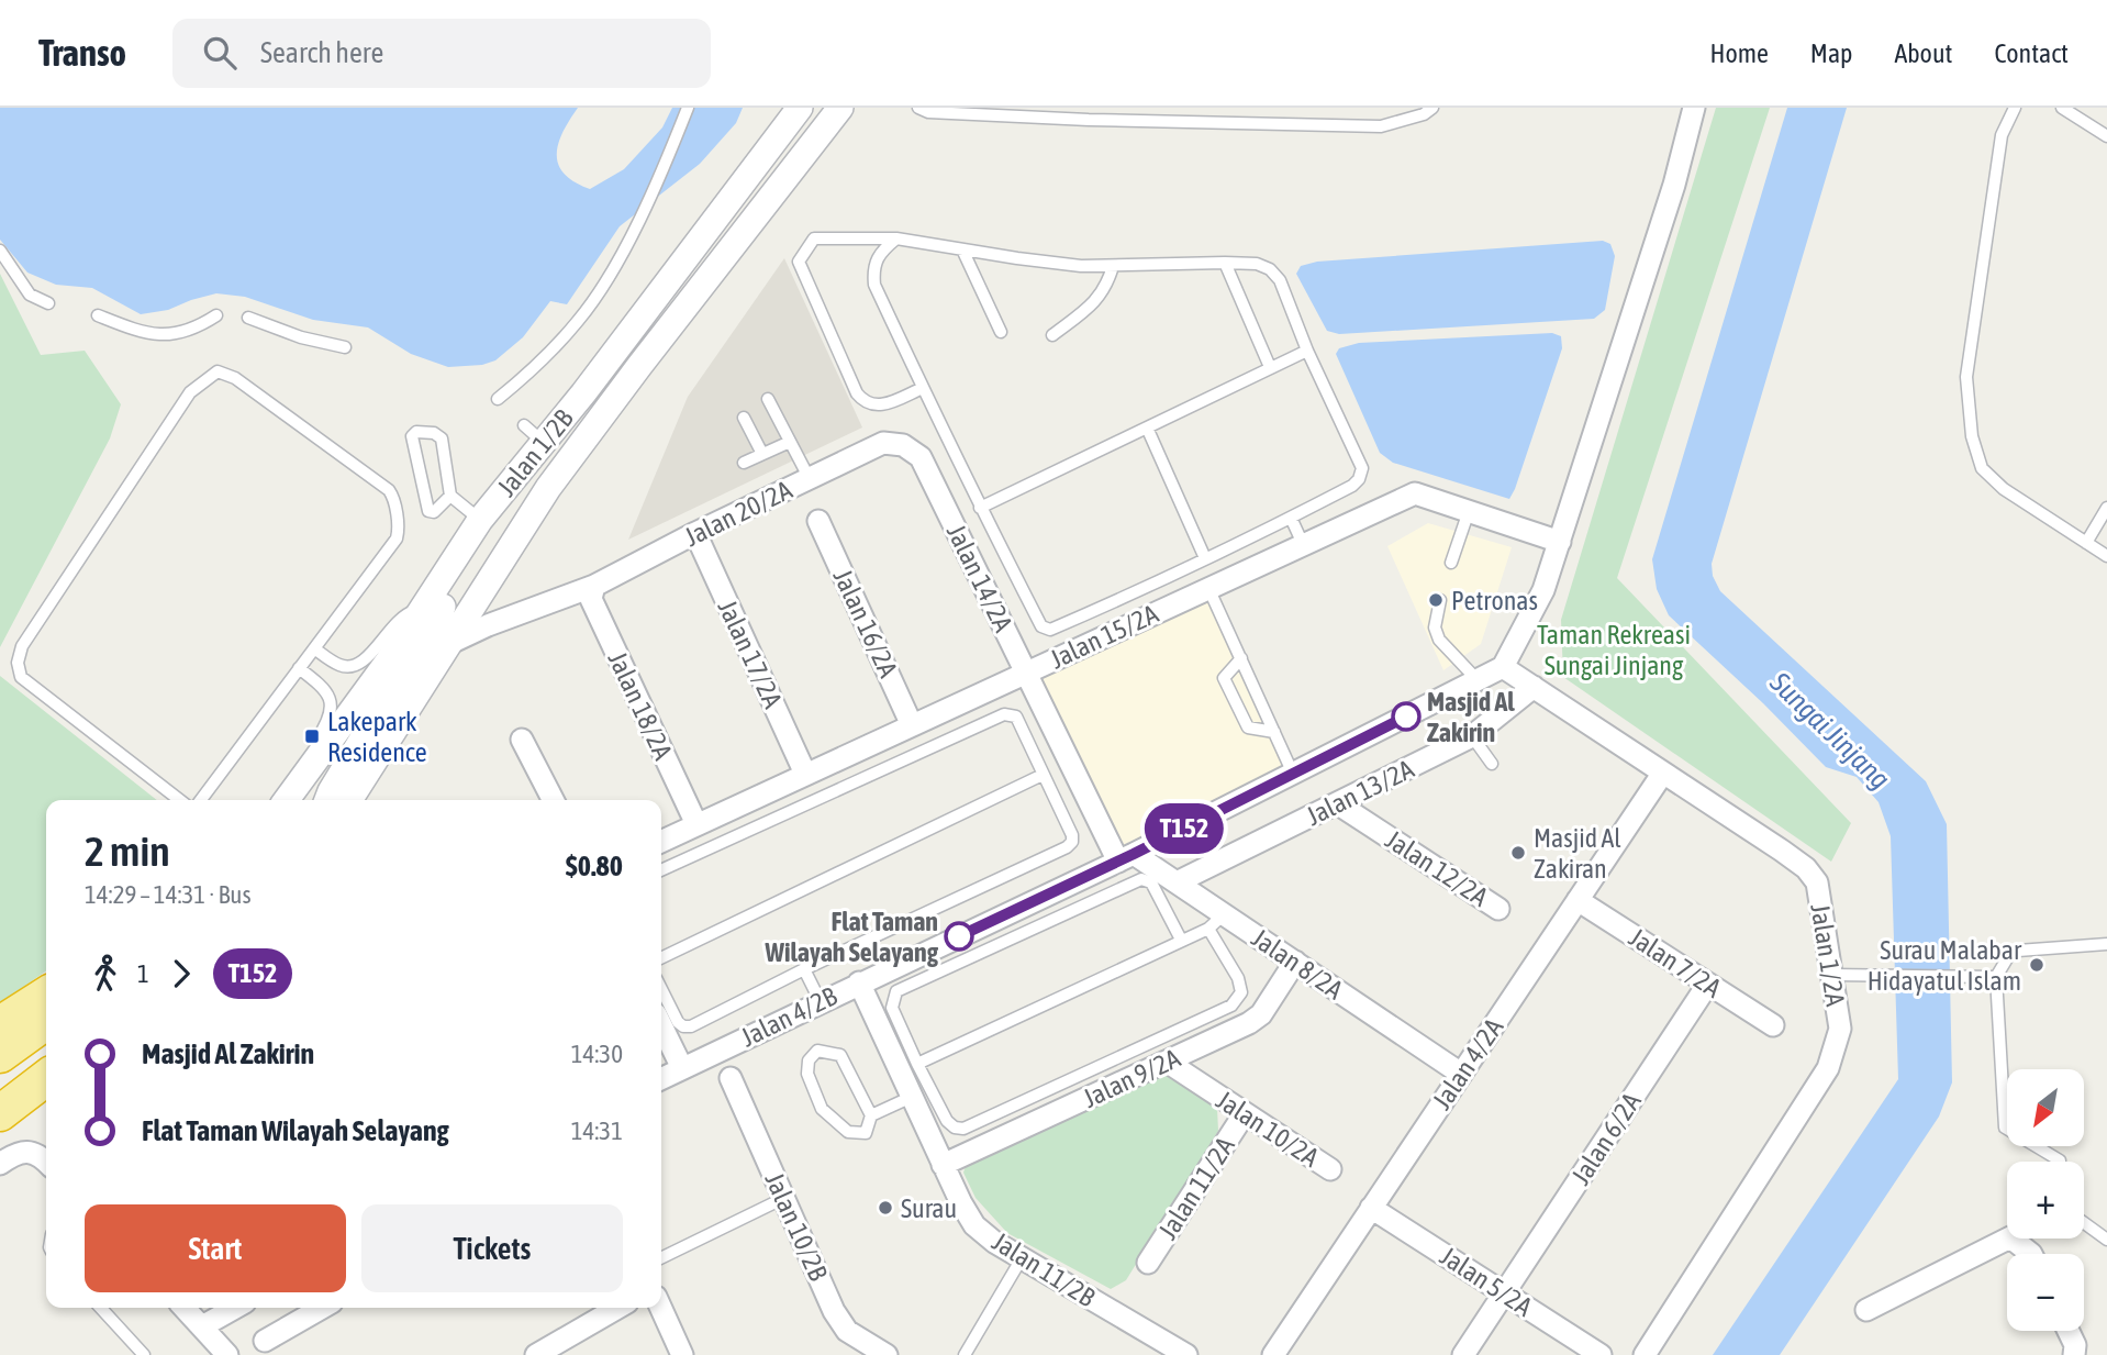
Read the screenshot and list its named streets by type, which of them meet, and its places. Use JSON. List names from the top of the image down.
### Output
{
  "streets": {
    "street": [
      "Jalan 1/2B",
      "Jalan 20/2A",
      "Jalan 14/2A",
      "Jalan 16/2A",
      "Jalan 15/2A",
      "Jalan 17/2A",
      "Jalan 18/2A",
      "Jalan 13/2A",
      "Jalan 12/2A",
      "Jalan 1/2A",
      "Jalan 7/2A",
      "Jalan 8/2A",
      "Jalan 4/2B",
      "Jalan 4/2A",
      "Jalan 9/2A",
      "Jalan 10/2A",
      "Jalan 6/2A",
      "Jalan 11/2A",
      "Jalan 10/2B",
      "Jalan 11/2B",
      "Jalan 5/2A"
    ]
  },
  "crossings": [
    ["Jalan 1/2B", "Jalan 20/2A"],
    ["Jalan 20/2A", "Jalan 14/2A"],
    ["Jalan 20/2A", "Jalan 17/2A"],
    ["Jalan 20/2A", "Jalan 18/2A"],
    ["Jalan 14/2A", "Jalan 15/2A"],
    ["Jalan 14/2A", "Jalan 8/2A"],
    ["Jalan 14/2A", "Jalan 4/2B"],
    ["Jalan 16/2A", "Jalan 15/2A"],
    ["Jalan 15/2A", "Jalan 17/2A"],
    ["Jalan 15/2A", "Jalan 18/2A"],
    ["Jalan 13/2A", "Jalan 12/2A"],
    ["Jalan 13/2A", "Jalan 1/2A"],
    ["Jalan 13/2A", "Jalan 8/2A"],
    ["Jalan 1/2A", "Jalan 4/2B"],
    ["Jalan 1/2A", "Jalan 4/2A"],
    ["Jalan 7/2A", "Jalan 4/2A"],
    ["Jalan 7/2A", "Jalan 6/2A"],
    ["Jalan 8/2A", "Jalan 4/2B"],
    ["Jalan 8/2A", "Jalan 4/2A"],
    ["Jalan 8/2A", "Jalan 9/2A"],
    ["Jalan 4/2B", "Jalan 11/2B"],
    ["Jalan 4/2A", "Jalan 5/2A"],
    ["Jalan 9/2A", "Jalan 10/2A"],
    ["Jalan 9/2A", "Jalan 11/2B"],
    ["Jalan 10/2A", "Jalan 11/2A"],
    ["Jalan 6/2A", "Jalan 5/2A"]
  ],
  "water": ["Sungai Jinjang"],
  "parks": ["Taman Rekreasi Sungai Jinjang"],
  "places": {
    "other": [
      "Petronas",
      "Masjid Al Zakirin",
      "Masjid Al Zakiran",
      "Flat Taman Wilayah Selayang",
      "Surau Malabar Hidayatul Islam",
      "Surau"
    ],
    "transit": ["Lakepark Residence"]
  },
  "lines": ["bus line T152"],
  "north": "bottom left",
  "page": {
    "header": "Transo",
    "search": "Search here",
    "nav": [
      "Home",
      "Map",
      "About",
      "Contact"
    ],
    "on_map": "T152",
    "heading": ["2 min", "14:29 – 14:31 · Bus", "$0.80"],
    "legs": ["1", "T152"],
    "list": [
      {
        "name": "Masjid Al Zakirin",
        "value": "14:30"
      },
      {
        "name": "Flat Taman Wilayah Selayang",
        "value": "14:31"
      }
    ],
    "map_buttons": ["+", "−"],
    "buttons": ["Start", "Tickets"]
  }
}
